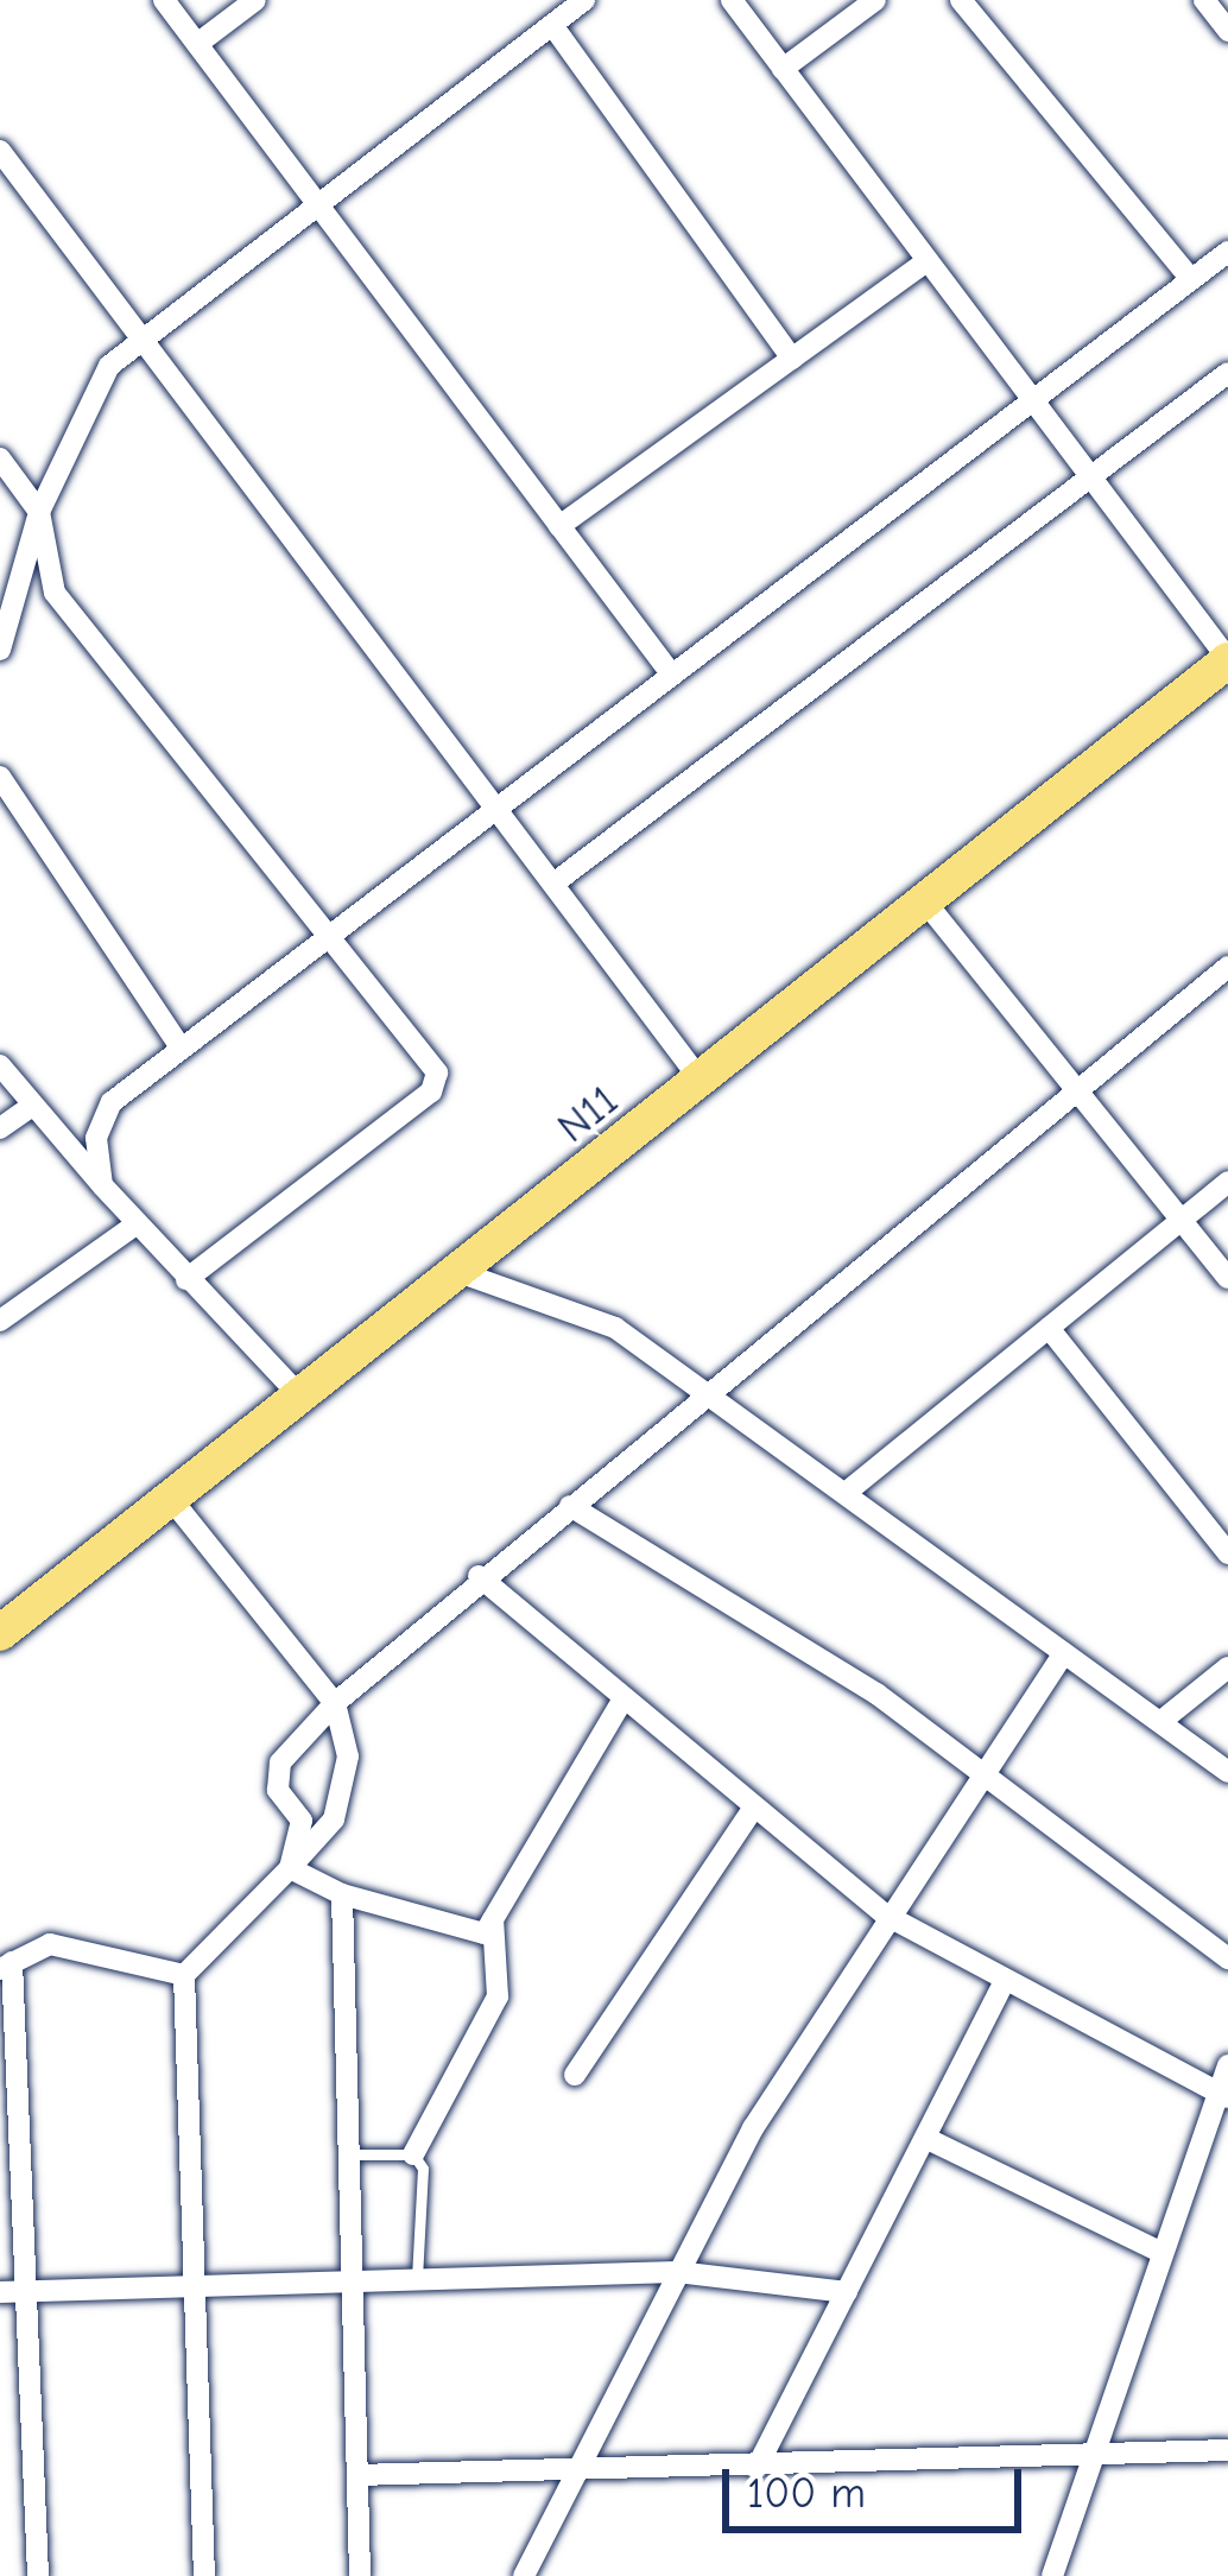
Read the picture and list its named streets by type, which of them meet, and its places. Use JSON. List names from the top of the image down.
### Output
{
  "streets": {
    "main road": ["N11"]
  },
  "scale_bar": "100 m"
}
